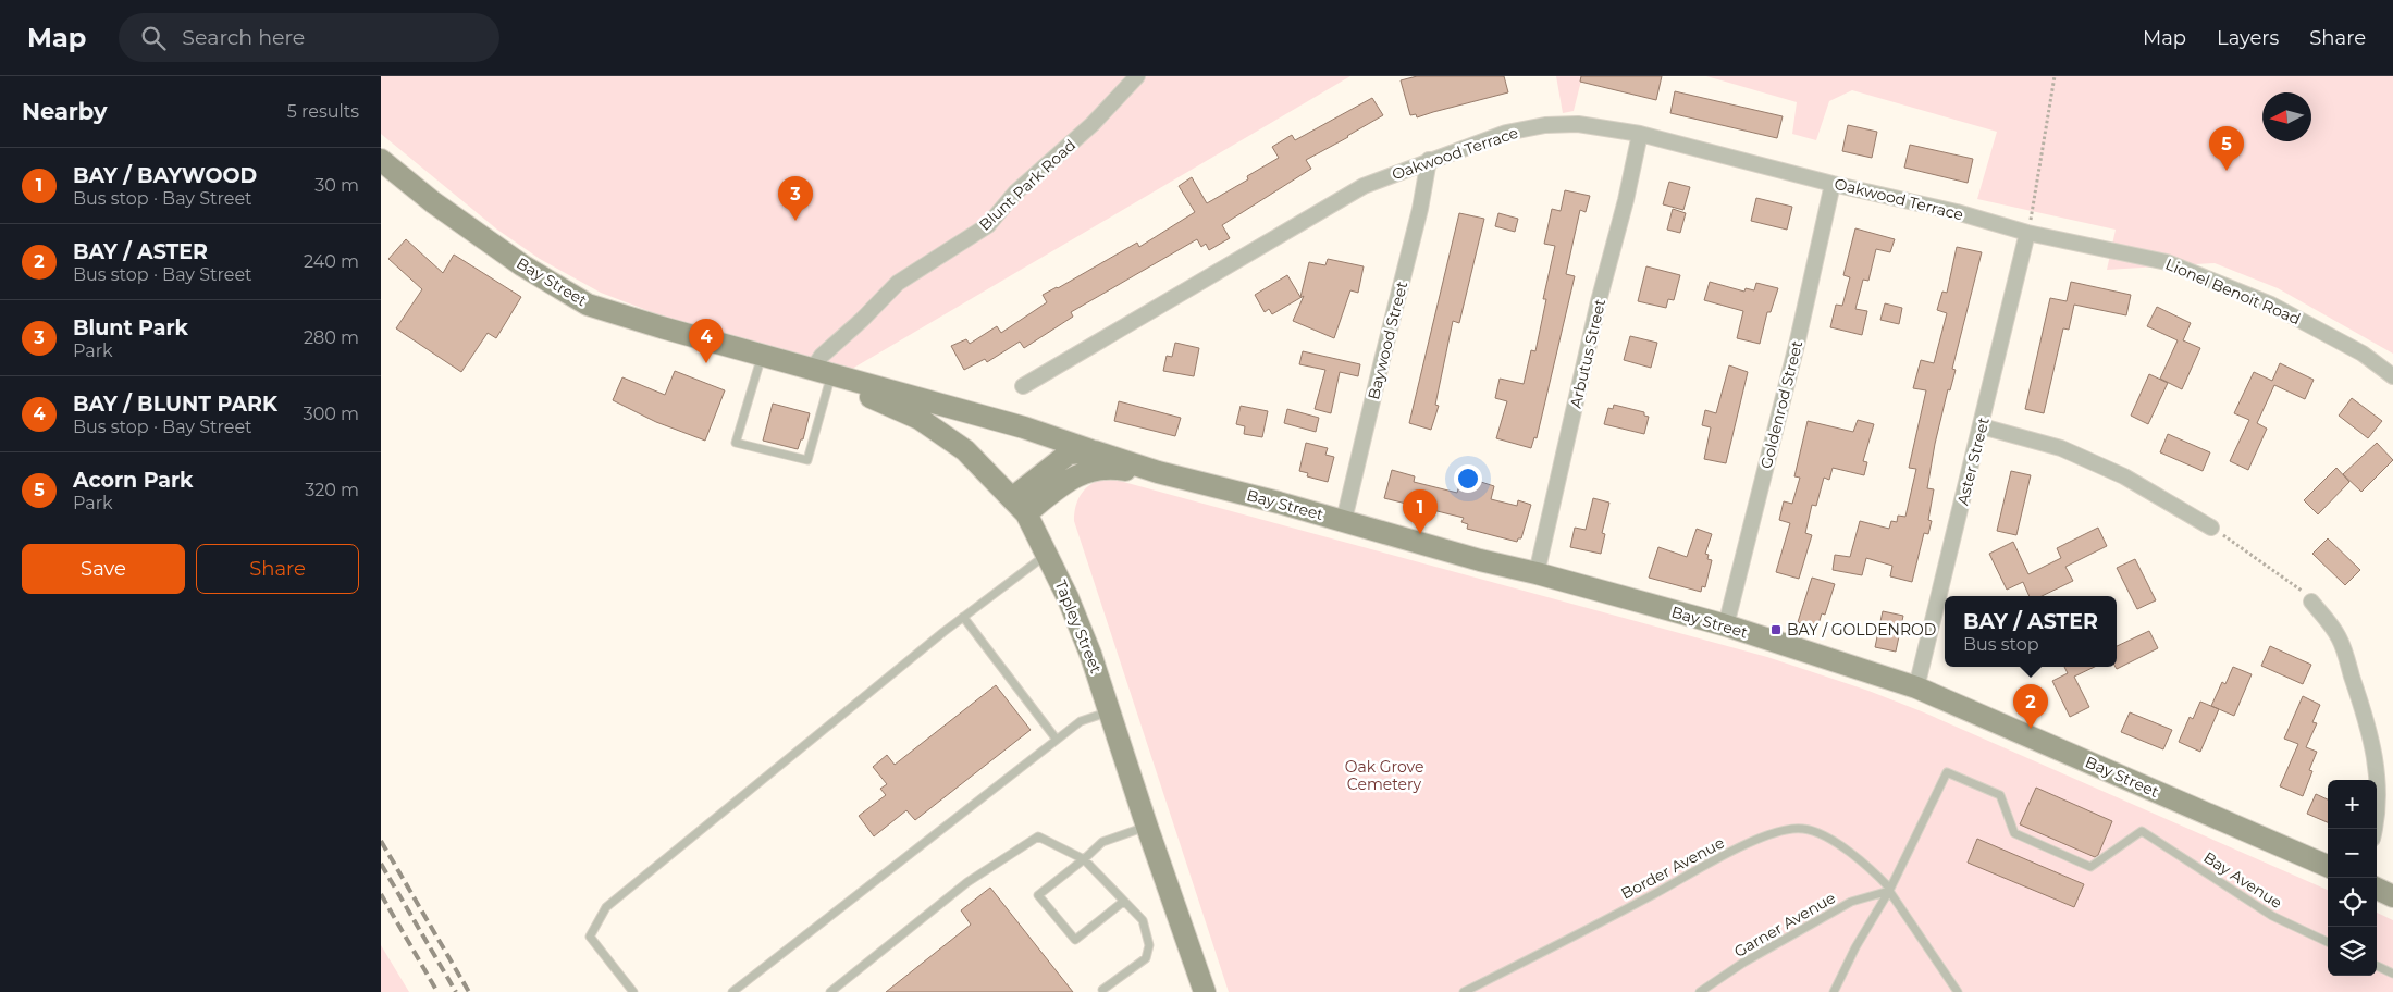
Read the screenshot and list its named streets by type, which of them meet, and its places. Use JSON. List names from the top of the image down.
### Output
{
  "streets": {
    "main road": ["Bay Street", "Tapley Street"],
    "street": [
      "Oakwood Terrace",
      "Blunt Park Road",
      "Lionel Benoit Road",
      "Baywood Street",
      "Arbutus Street",
      "Goldenrod Street",
      "Aster Street"
    ],
    "lane": ["Border Avenue", "Bay Avenue", "Garner Avenue"]
  },
  "crossings": [
    ["Oakwood Terrace", "Lionel Benoit Road"],
    ["Oakwood Terrace", "Baywood Street"],
    ["Oakwood Terrace", "Arbutus Street"],
    ["Oakwood Terrace", "Goldenrod Street"],
    ["Oakwood Terrace", "Aster Street"],
    ["Blunt Park Road", "Bay Street"],
    ["Blunt Park Road", "Tapley Street"],
    ["Bay Street", "Baywood Street"],
    ["Bay Street", "Arbutus Street"],
    ["Bay Street", "Goldenrod Street"],
    ["Bay Street", "Aster Street"],
    ["Bay Street", "Tapley Street"],
    ["Lionel Benoit Road", "Aster Street"],
    ["Border Avenue", "Bay Avenue"],
    ["Border Avenue", "Garner Avenue"],
    ["Bay Avenue", "Garner Avenue"]
  ],
  "parks": ["Oak Grove Cemetery"],
  "places": {
    "transit": ["BAY / GOLDENROD"]
  },
  "north": "left",
  "page": {
    "header": "Map",
    "search": "Search here",
    "nav": ["Map", "Layers", "Share"],
    "heading": ["Nearby", "5 results"],
    "pins": [
      "5",
      "3",
      "4",
      "1",
      "2"
    ],
    "list": [
      {
        "mark": "1",
        "name": "BAY / BAYWOOD",
        "note": "Bus stop · Bay Street",
        "value": "30 m"
      },
      {
        "mark": "2",
        "name": "BAY / ASTER",
        "note": "Bus stop · Bay Street",
        "value": "240 m"
      },
      {
        "mark": "3",
        "name": "Blunt Park",
        "note": "Park",
        "value": "280 m"
      },
      {
        "mark": "4",
        "name": "BAY / BLUNT PARK",
        "note": "Bus stop · Bay Street",
        "value": "300 m"
      },
      {
        "mark": "5",
        "name": "Acorn Park",
        "note": "Park",
        "value": "320 m"
      }
    ],
    "buttons": ["Save", "Share"],
    "popup": ["BAY / ASTER", "Bus stop"],
    "map_buttons": ["+", "−"]
  }
}
